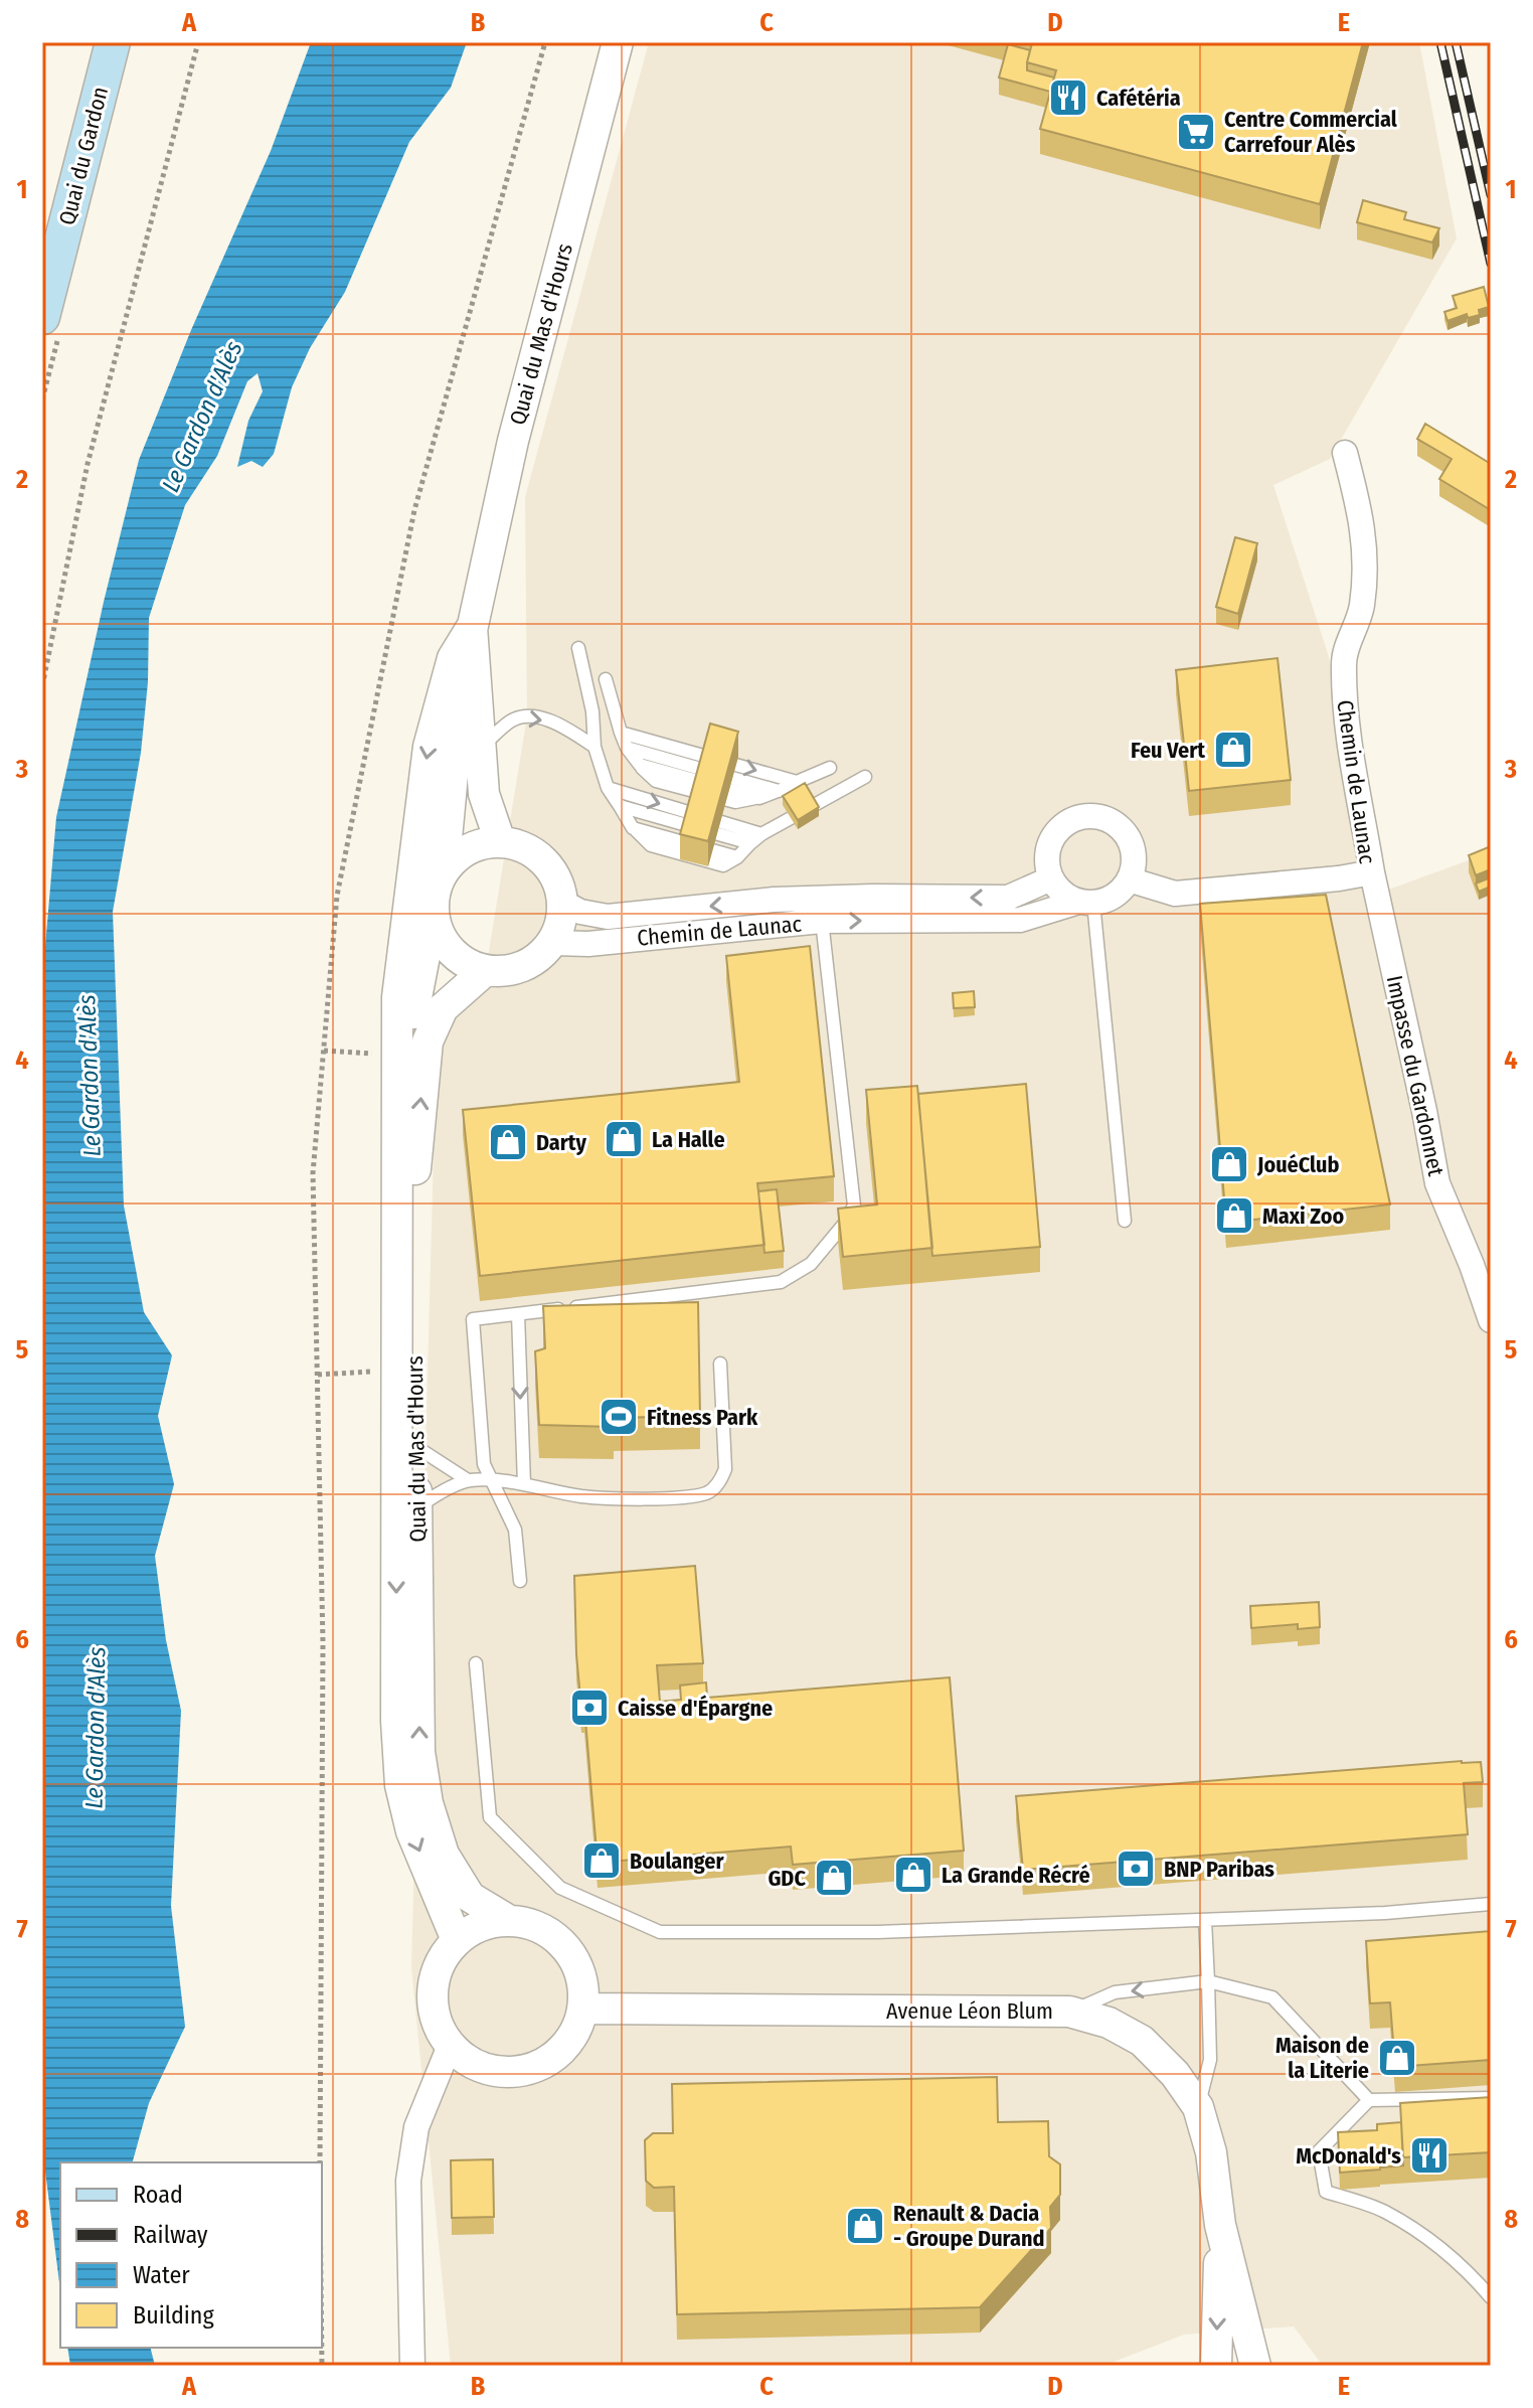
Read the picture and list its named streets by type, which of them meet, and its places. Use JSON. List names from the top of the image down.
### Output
{
  "streets": {
    "main road": ["Quai du Gardon"],
    "street": [
      "Quai du Mas d'Hours",
      "Chemin de Launac",
      "Impasse du Gardonnet",
      "Avenue Léon Blum"
    ]
  },
  "crossings": [
    ["Quai du Mas d'Hours", "Chemin de Launac"],
    ["Quai du Mas d'Hours", "Avenue Léon Blum"],
    ["Chemin de Launac", "Impasse du Gardonnet"]
  ],
  "water": ["Le Gardon d'Alès"],
  "places": {
    "restaurant": ["Cafétéria", "McDonald's"],
    "supermarket": ["Centre Commercial Carrefour Alès"],
    "shop": [
      "Feu Vert",
      "La Halle",
      "Darty",
      "JouéClub",
      "Maxi Zoo",
      "Boulanger",
      "La Grande Récré",
      "GDC",
      "Maison de la Literie",
      "Renault & Dacia - Groupe Durand"
    ],
    "sports": ["Fitness Park"],
    "bank": ["Caisse d'Épargne", "BNP Paribas"]
  },
  "legend": [
    "Road",
    "Railway",
    "Water",
    "Building"
  ],
  "grid": {
    "columns": [
      "A",
      "B",
      "C",
      "D",
      "E"
    ],
    "rows": [
      "1",
      "2",
      "3",
      "4",
      "5",
      "6",
      "7",
      "8"
    ]
  }
}
